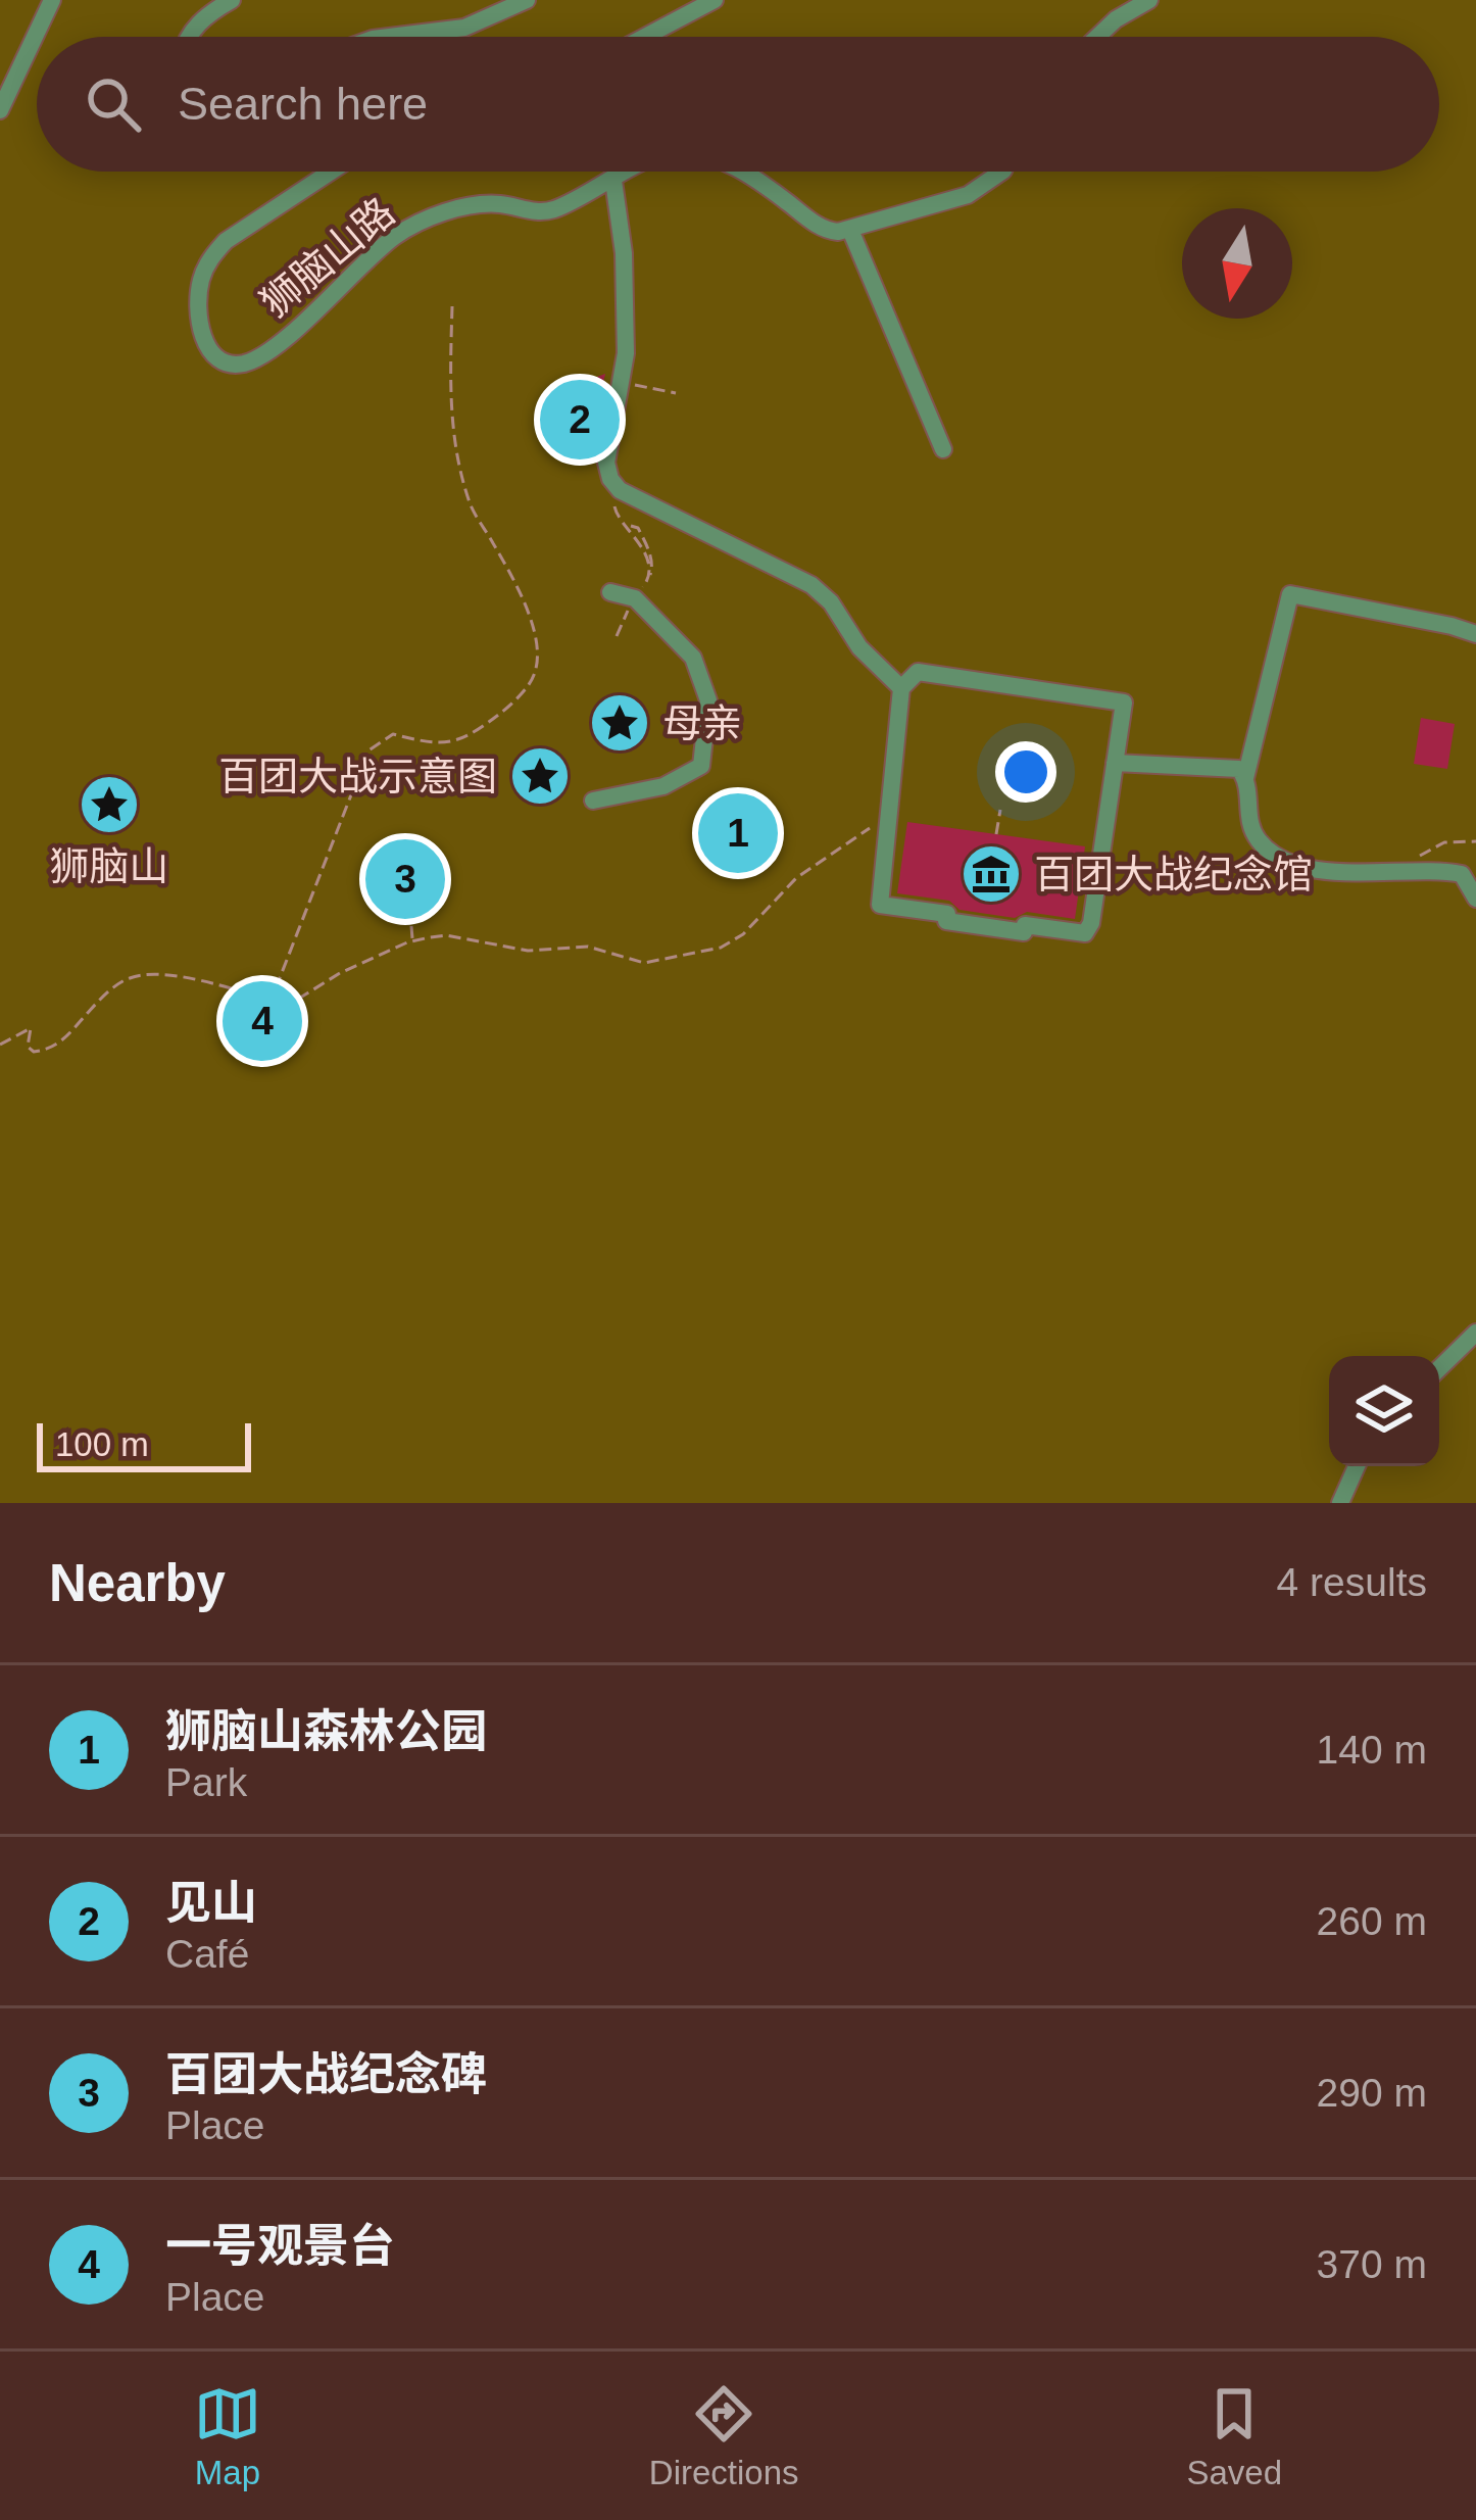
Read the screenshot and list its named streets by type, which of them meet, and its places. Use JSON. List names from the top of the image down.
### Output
{
  "streets": {
    "street": ["狮脑山路"]
  },
  "places": {
    "place": ["母亲", "百团大战示意图", "狮脑山"],
    "museum": ["百团大战纪念馆"]
  },
  "scale_bar": "100 m",
  "north": "bottom",
  "page": {
    "search": "Search here",
    "pins": [
      "2",
      "1",
      "3",
      "4"
    ],
    "scale": "100 m",
    "heading": ["Nearby", "4 results"],
    "list": [
      {
        "mark": "1",
        "name": "狮脑山森林公园",
        "note": "Park",
        "value": "140 m"
      },
      {
        "mark": "2",
        "name": "见山",
        "note": "Café",
        "value": "260 m"
      },
      {
        "mark": "3",
        "name": "百团大战纪念碑",
        "note": "Place",
        "value": "290 m"
      },
      {
        "mark": "4",
        "name": "一号观景台",
        "note": "Place",
        "value": "370 m"
      }
    ],
    "nav": ["Map", "Directions", "Saved"]
  }
}
